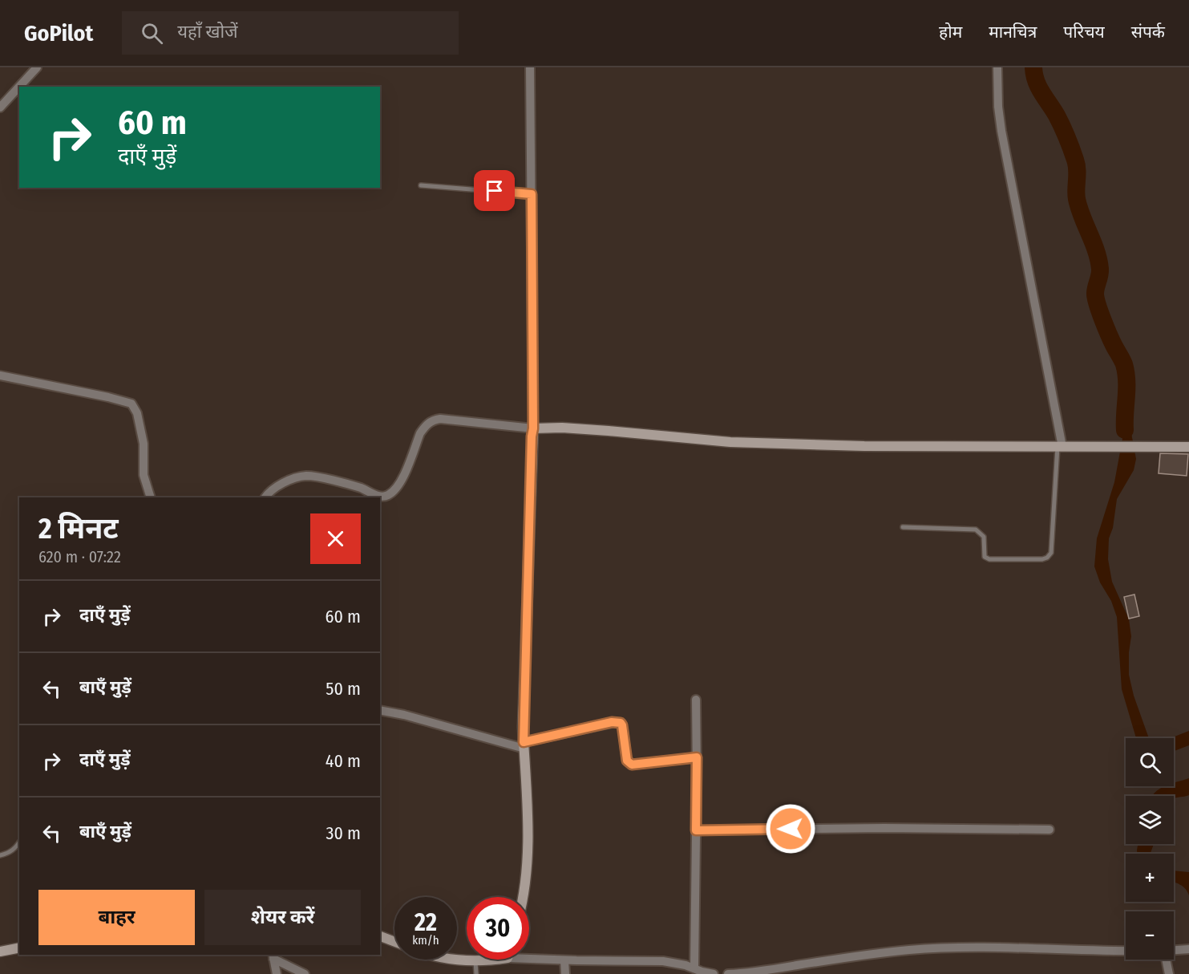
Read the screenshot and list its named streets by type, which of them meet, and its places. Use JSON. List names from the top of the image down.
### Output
{
  "page": {
    "header": "GoPilot",
    "search": "यहाँ खोजें",
    "nav": [
      "होम",
      "मानचित्र",
      "परिचय",
      "संपर्क"
    ],
    "turn": ["60 m", "दाएँ मुड़ें"],
    "heading": ["2 मिनट", "620 m · 07:22"],
    "list": [
      {
        "name": "दाएँ मुड़ें",
        "value": "60 m"
      },
      {
        "name": "बाएँ मुड़ें",
        "value": "50 m"
      },
      {
        "name": "दाएँ मुड़ें",
        "value": "40 m"
      },
      {
        "name": "बाएँ मुड़ें",
        "value": "30 m"
      }
    ],
    "map_buttons": ["+", "−"],
    "buttons": ["बाहर", "शेयर करें"],
    "speed": "22 km/h",
    "limit": "30"
  }
}
